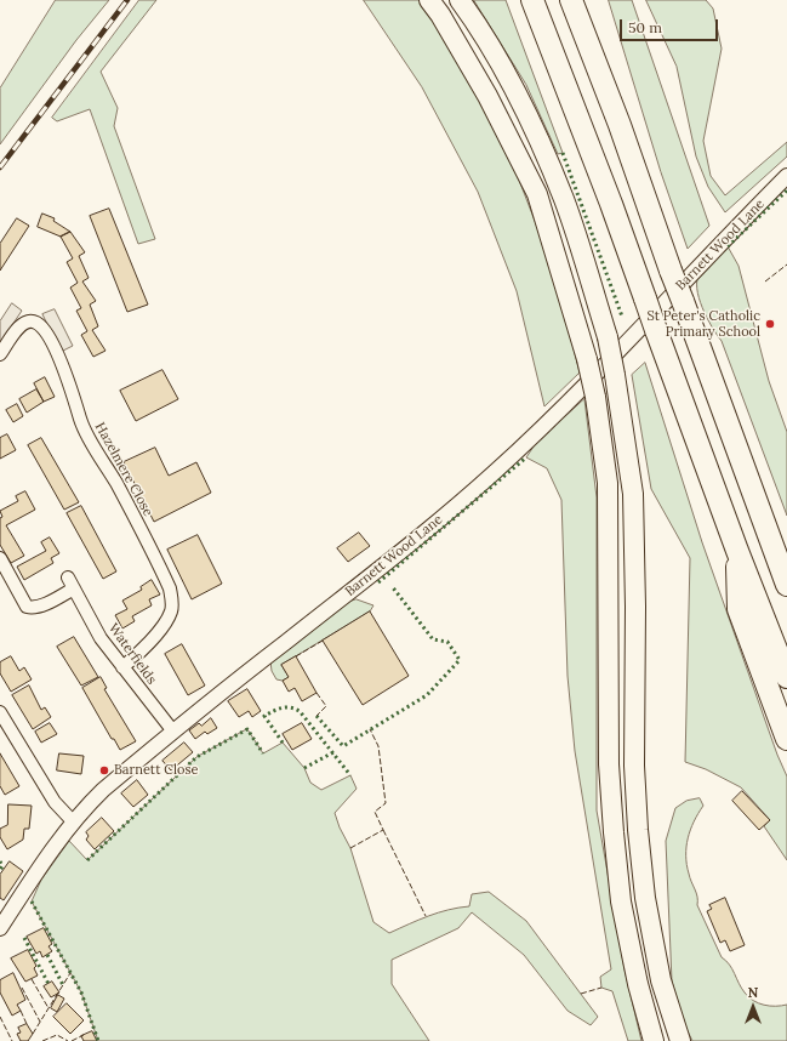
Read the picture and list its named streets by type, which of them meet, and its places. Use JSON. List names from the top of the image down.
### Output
{
  "streets": {
    "street": ["Barnett Wood Lane", "Hazelmere Close", "Waterfields"]
  },
  "crossings": [
    ["Barnett Wood Lane", "Waterfields"],
    ["Hazelmere Close", "Waterfields"]
  ],
  "places": ["St Peter's Catholic Primary School", "Barnett Close"],
  "scale_bar": "50 m",
  "north": "top"
}
